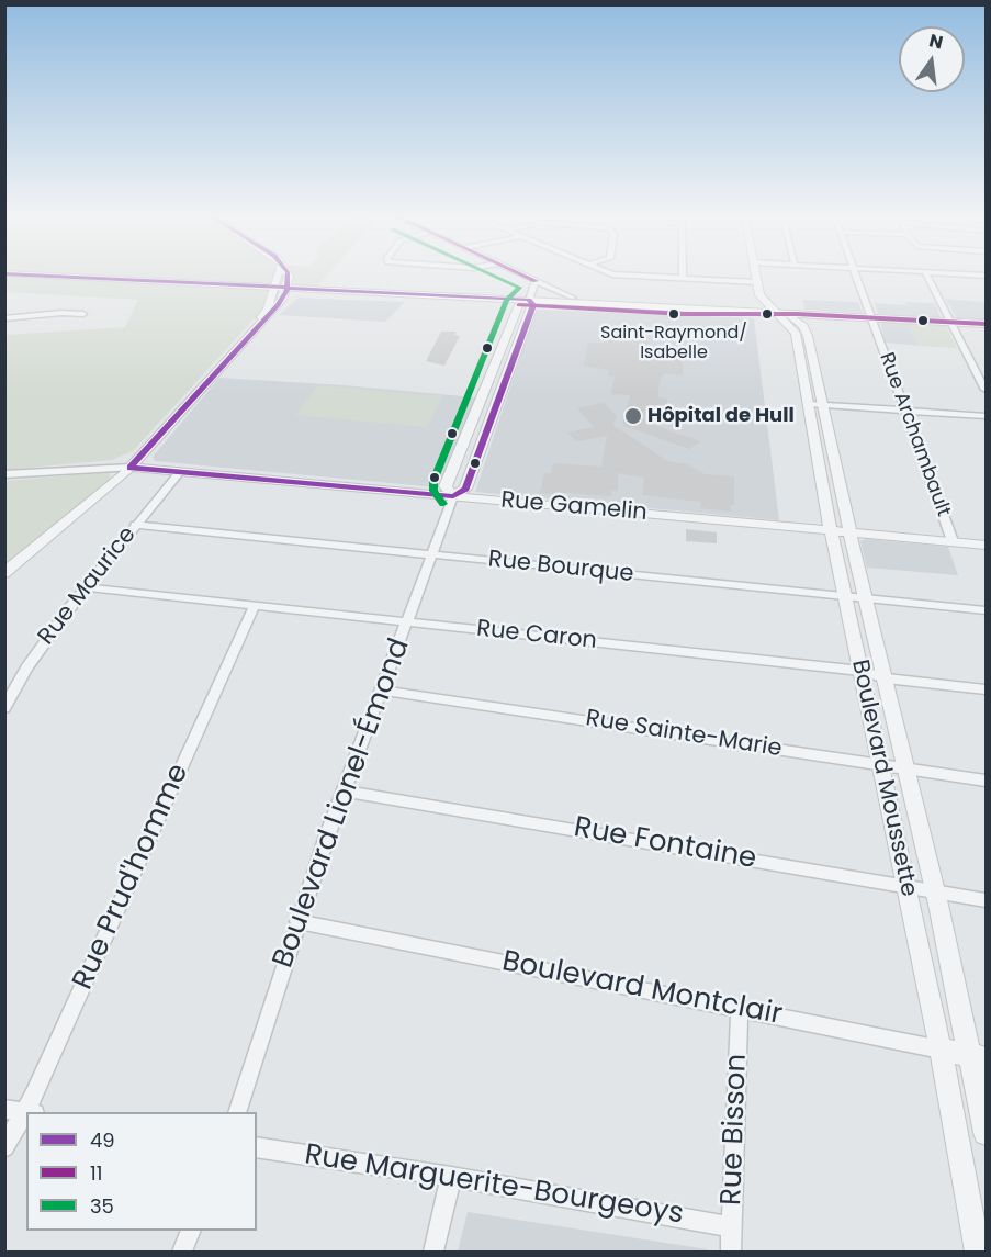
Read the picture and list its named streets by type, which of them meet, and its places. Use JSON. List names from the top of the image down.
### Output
{
  "streets": {
    "street": [
      "Rue Archambault",
      "Rue Gamelin",
      "Rue Bourque",
      "Rue Maurice",
      "Rue Caron",
      "Rue Sainte-Marie",
      "Boulevard Moussette",
      "Boulevard Lionel-Émond",
      "Rue Fontaine",
      "Rue Prud'homme",
      "Boulevard Montclair",
      "Rue Bisson",
      "Rue Marguerite-Bourgeoys"
    ]
  },
  "crossings": [
    ["Rue Archambault", "Rue Gamelin"],
    ["Rue Gamelin", "Rue Maurice"],
    ["Rue Gamelin", "Boulevard Moussette"],
    ["Rue Gamelin", "Boulevard Lionel-Émond"],
    ["Rue Bourque", "Rue Maurice"],
    ["Rue Bourque", "Boulevard Moussette"],
    ["Rue Bourque", "Boulevard Lionel-Émond"],
    ["Rue Maurice", "Rue Caron"],
    ["Rue Caron", "Boulevard Moussette"],
    ["Rue Caron", "Boulevard Lionel-Émond"],
    ["Rue Caron", "Rue Prud'homme"],
    ["Rue Sainte-Marie", "Boulevard Moussette"],
    ["Rue Sainte-Marie", "Boulevard Lionel-Émond"],
    ["Boulevard Moussette", "Rue Fontaine"],
    ["Boulevard Moussette", "Boulevard Montclair"],
    ["Boulevard Lionel-Émond", "Rue Fontaine"],
    ["Boulevard Lionel-Émond", "Boulevard Montclair"],
    ["Boulevard Montclair", "Rue Bisson"],
    ["Rue Bisson", "Rue Marguerite-Bourgeoys"]
  ],
  "places": ["Saint-Raymond/ Isabelle", "Hôpital de Hull"],
  "lines": ["transit line 49", "transit line 11", "transit line 35"],
  "legend": ["49", "11", "35"],
  "north": "top"
}
